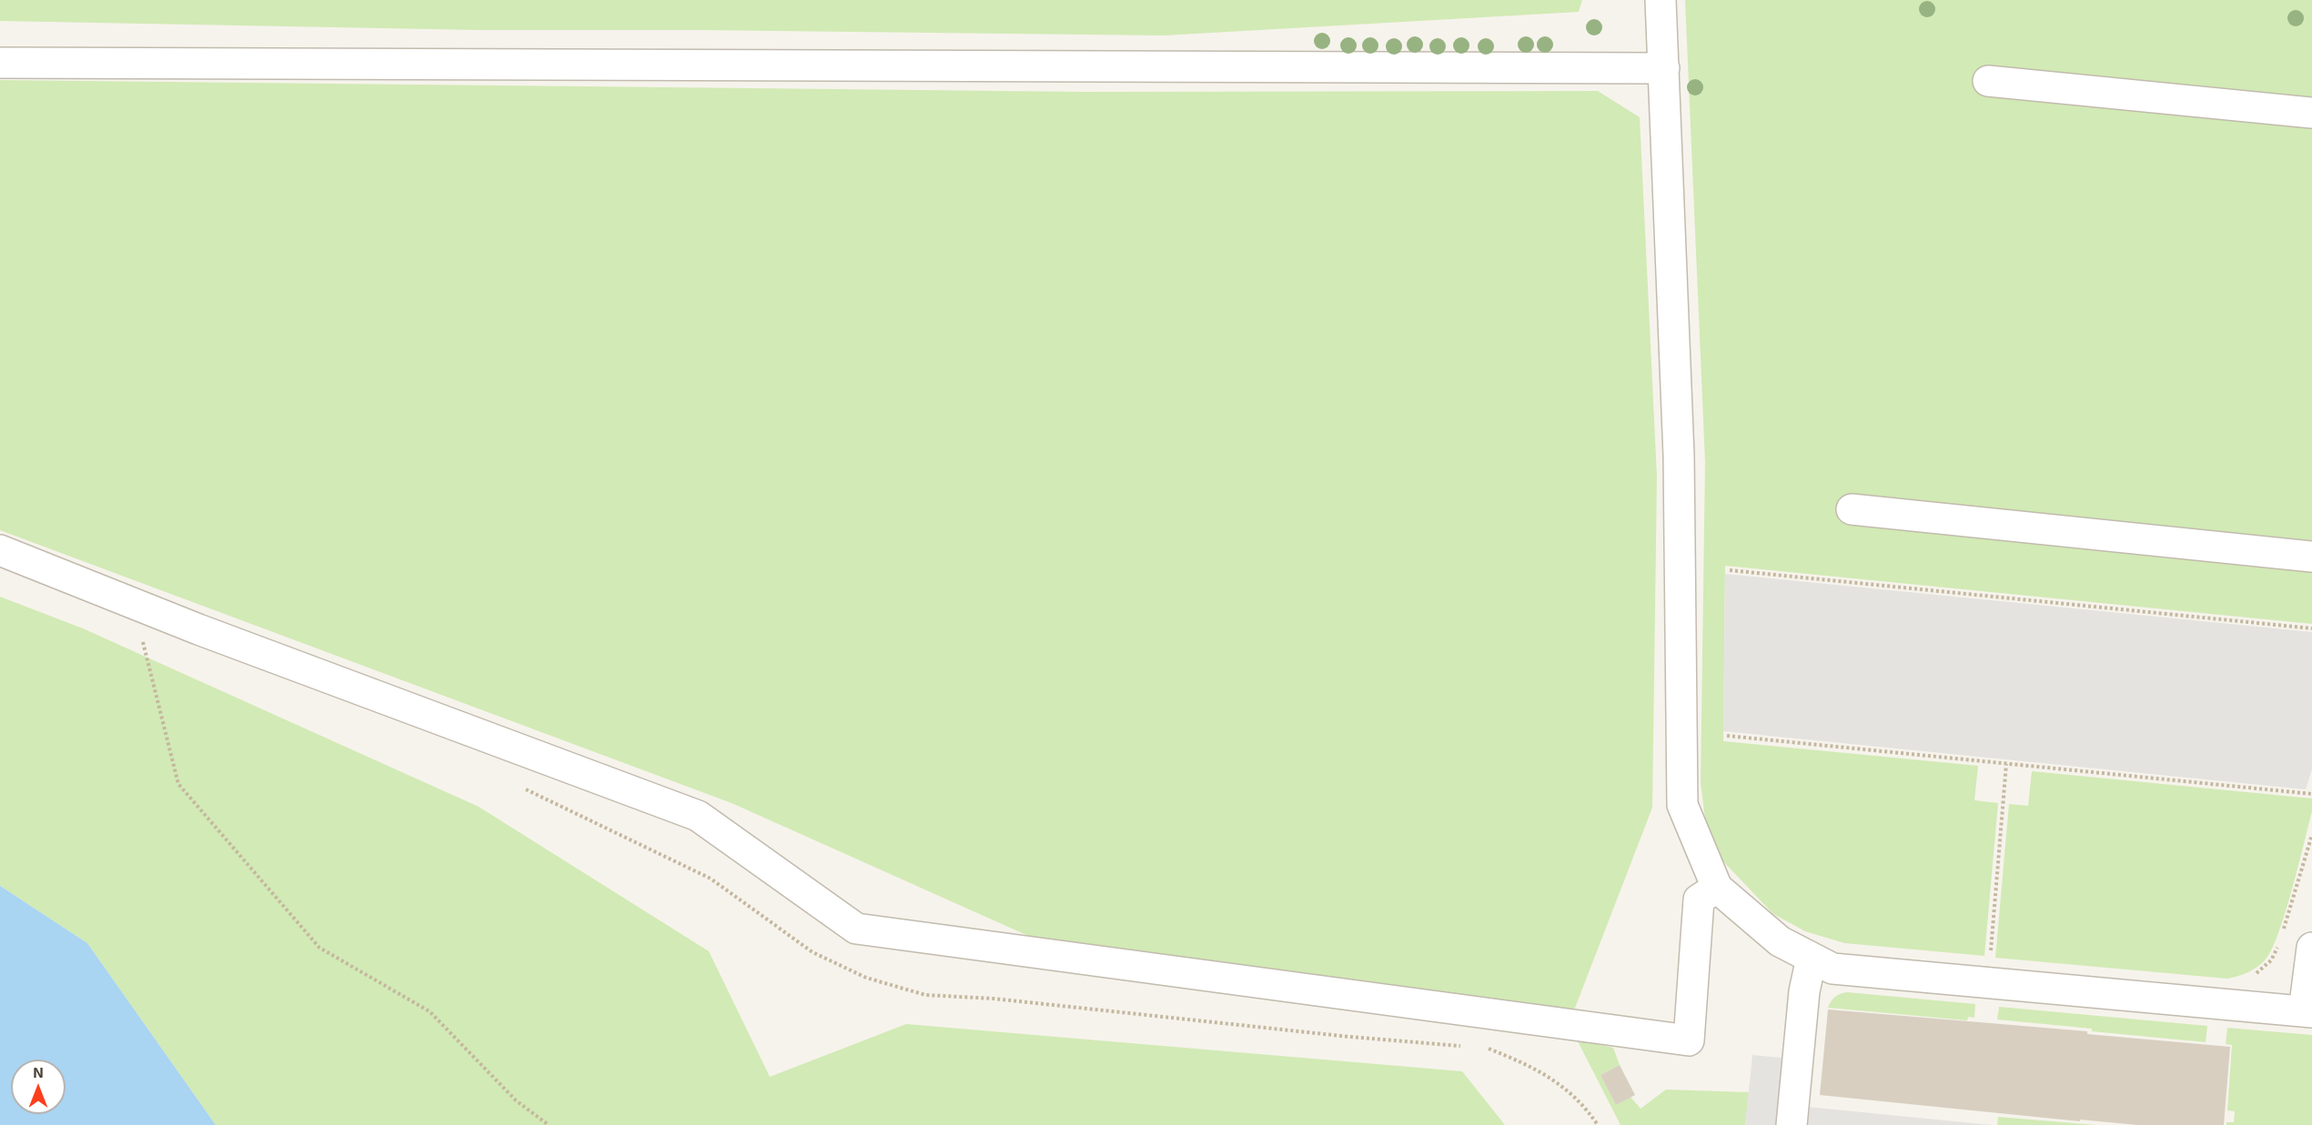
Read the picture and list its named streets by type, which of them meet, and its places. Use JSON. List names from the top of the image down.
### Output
{
  "north": "top"
}
